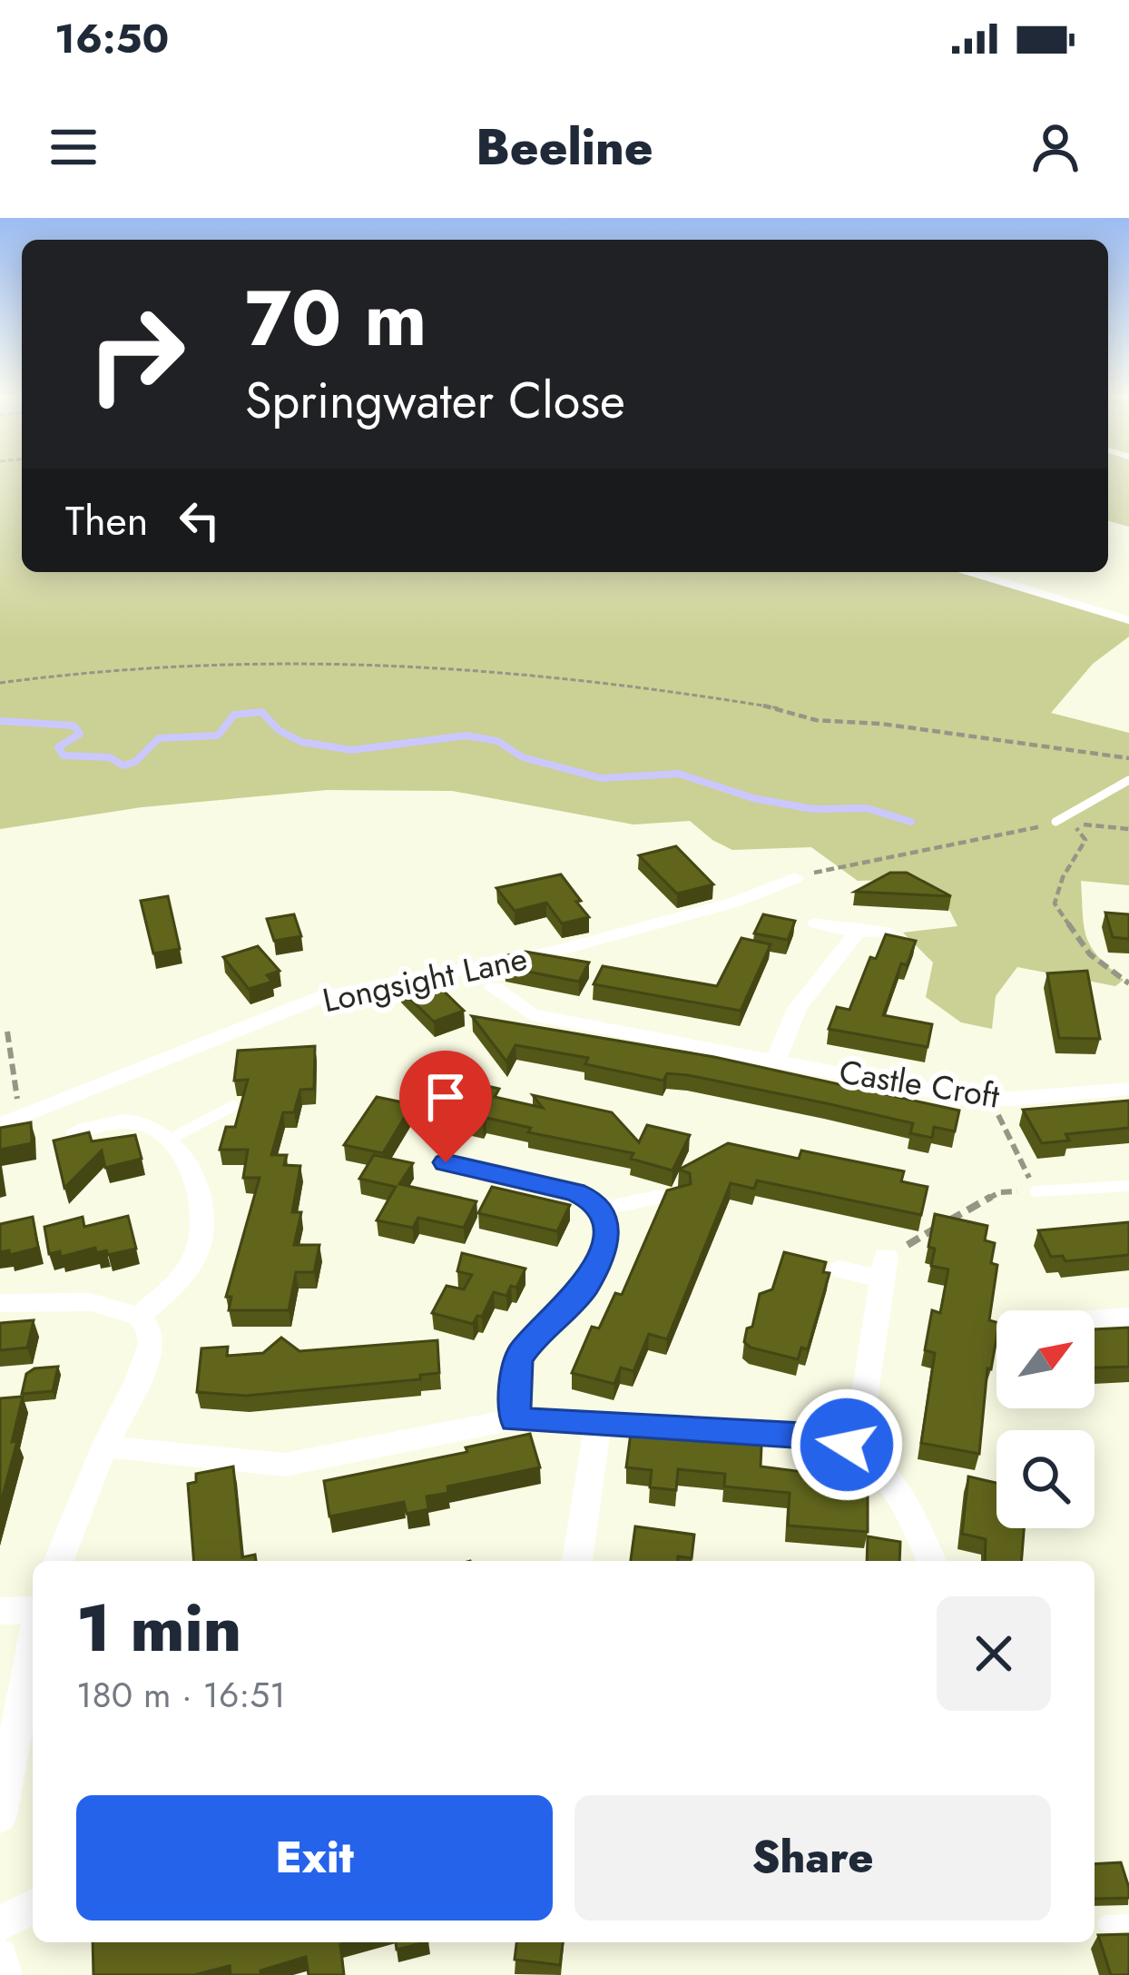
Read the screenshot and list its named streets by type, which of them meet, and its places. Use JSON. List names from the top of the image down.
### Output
{
  "streets": {
    "street": ["Longsight Lane", "Castle Croft"]
  },
  "north": "top right",
  "page": {
    "status": "16:50",
    "header": "Beeline",
    "turn": ["70 m", "Springwater Close"],
    "then": "Then",
    "heading": ["1 min", "180 m · 16:51"],
    "buttons": ["Exit", "Share"]
  }
}
